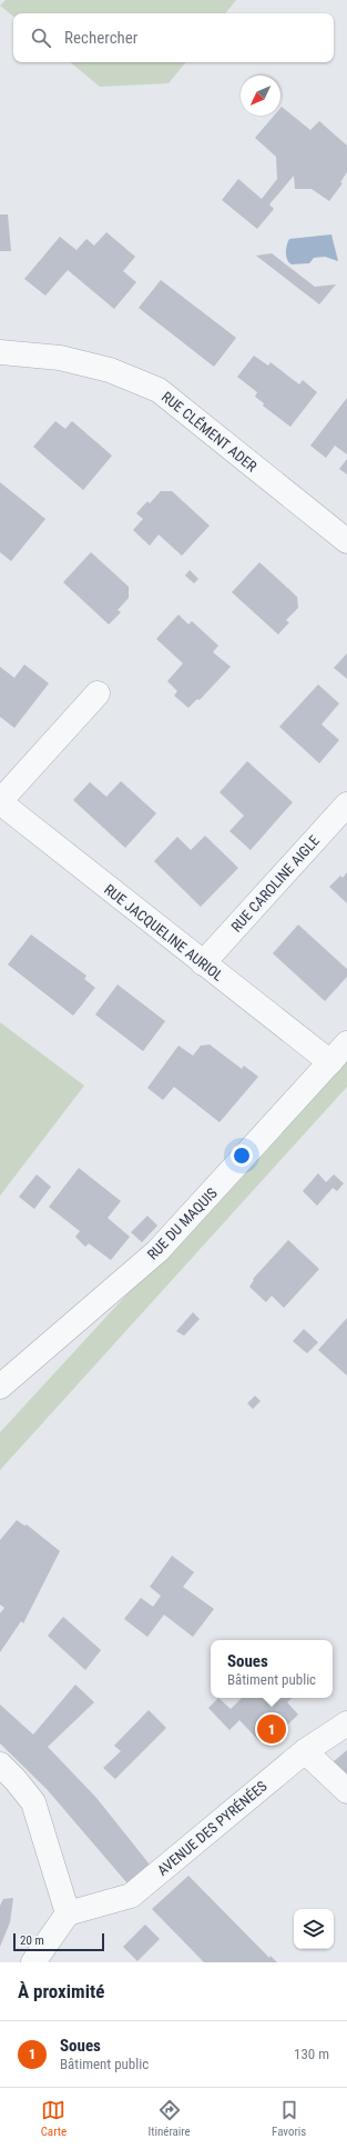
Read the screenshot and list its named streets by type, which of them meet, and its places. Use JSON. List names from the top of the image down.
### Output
{
  "streets": {
    "street": [
      "RUE CLÉMENT ADER",
      "RUE CAROLINE AIGLE",
      "RUE JACQUELINE AURIOL",
      "RUE DU MAQUIS",
      "AVENUE DES PYRÉNÉES"
    ]
  },
  "crossings": [
    ["RUE CAROLINE AIGLE", "RUE JACQUELINE AURIOL"],
    ["RUE JACQUELINE AURIOL", "RUE DU MAQUIS"]
  ],
  "scale_bar": "20 m",
  "north": "bottom left",
  "page": {
    "search": "Rechercher",
    "popup": ["Soues", "Bâtiment public"],
    "pins": "1",
    "scale": "20 m",
    "heading": "À proximité",
    "list": [
      {
        "mark": "1",
        "name": "Soues",
        "note": "Bâtiment public",
        "value": "130 m"
      }
    ],
    "nav": ["Carte", "Itinéraire", "Favoris"]
  }
}
